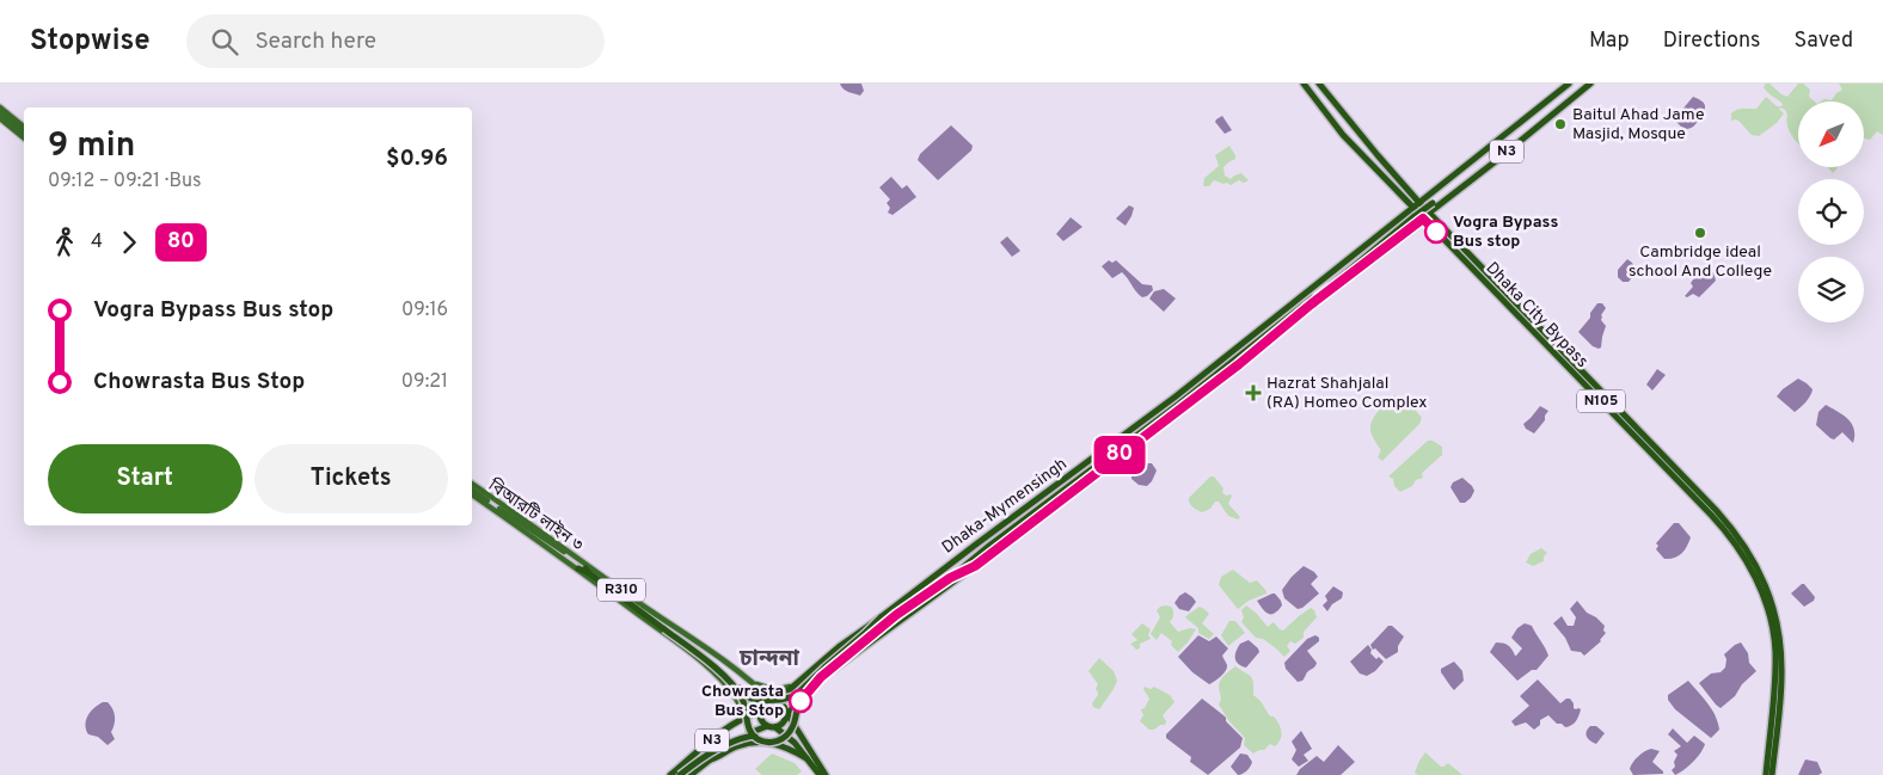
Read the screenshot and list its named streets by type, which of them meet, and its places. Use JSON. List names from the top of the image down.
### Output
{
  "streets": {
    "highway": [
      "N3",
      "Dhaka City Bypass",
      "N105",
      "Dhaka-Mymensingh",
      "বিআরটি লাইন ৩"
    ],
    "main road": ["R310"]
  },
  "crossings": [
    ["N3", "Dhaka-Mymensingh"],
    ["N3", "R310"],
    ["Dhaka City Bypass", "Dhaka-Mymensingh"],
    ["Dhaka-Mymensingh", "বিআরটি লাইন ৩"],
    ["Dhaka-Mymensingh", "R310"],
    ["বিআরটি লাইন ৩", "R310"]
  ],
  "districts": ["চান্দনা"],
  "places": {
    "other": [
      "Baitul Ahad Jame Masjid, Mosque",
      "Vogra Bypass Bus stop",
      "Cambridge ideal school And College",
      "Chowrasta Bus Stop"
    ],
    "health": ["Hazrat Shahjalal (RA) Homeo Complex"]
  },
  "lines": ["bus line 80"],
  "north": "bottom left",
  "page": {
    "header": "Stopwise",
    "search": "Search here",
    "nav": ["Map", "Directions", "Saved"],
    "on_map": "80",
    "heading": ["9 min", "09:12 – 09:21 · Bus", "$0.96"],
    "legs": ["4", "80"],
    "list": [
      {
        "name": "Vogra Bypass Bus stop",
        "value": "09:16"
      },
      {
        "name": "Chowrasta Bus Stop",
        "value": "09:21"
      }
    ],
    "buttons": ["Start", "Tickets"]
  }
}
